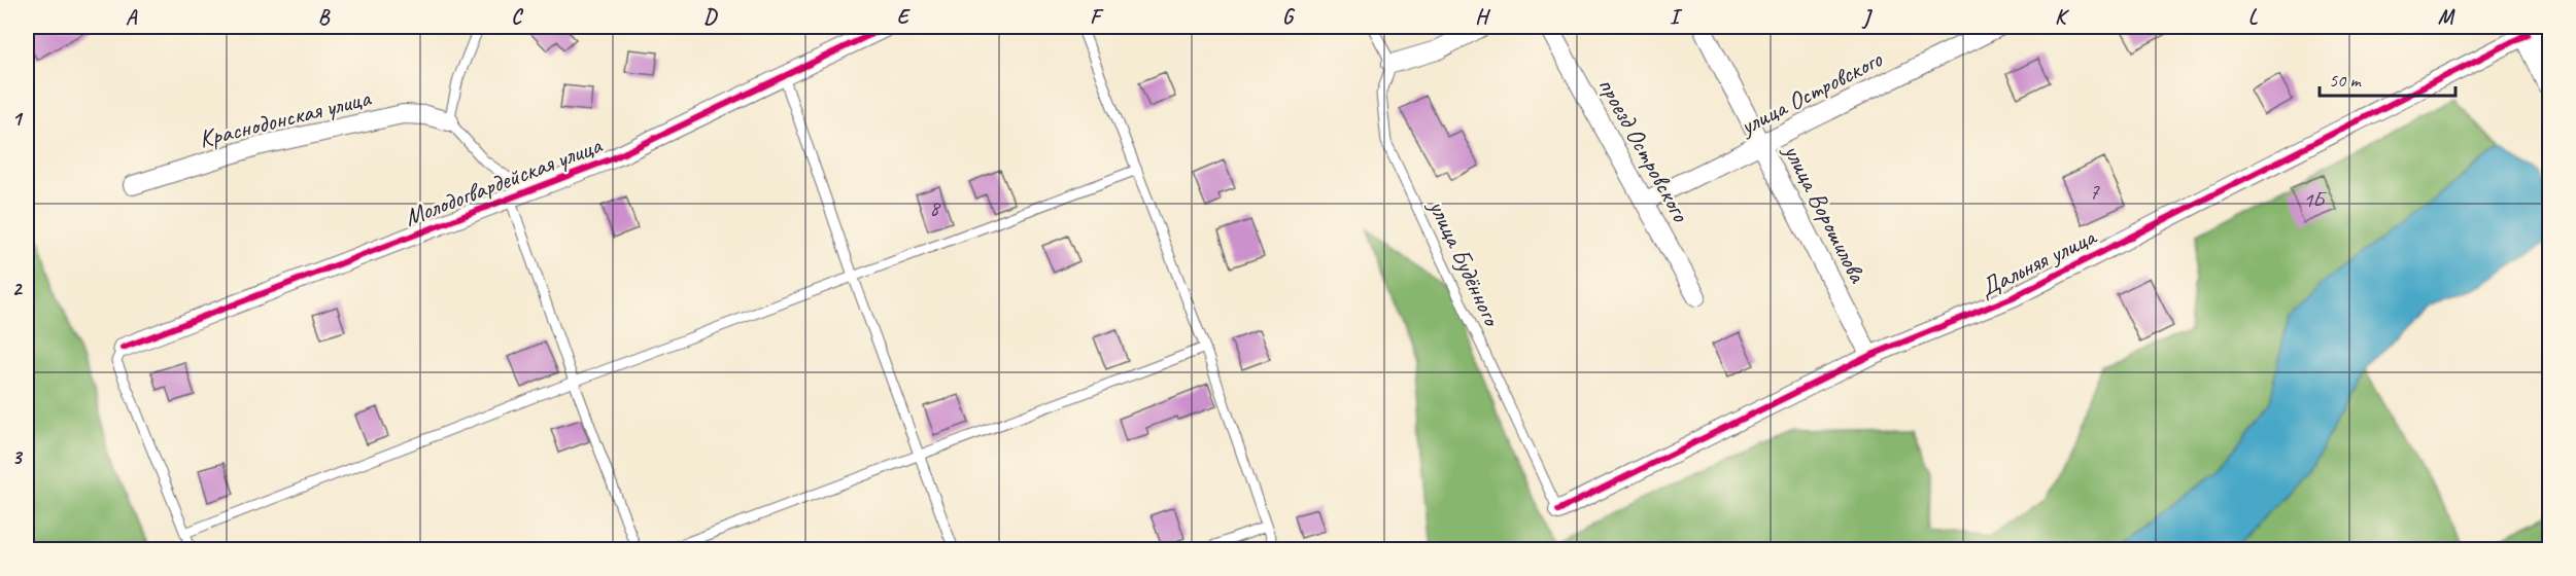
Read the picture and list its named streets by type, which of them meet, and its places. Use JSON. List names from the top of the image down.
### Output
{
  "streets": {
    "street": [
      "улица Островского",
      "Краснодонская улица",
      "проезд Островского",
      "Молодогвардейская улица",
      "улица Ворошилова",
      "Дальняя улица"
    ],
    "lane": ["улица Будённого"]
  },
  "crossings": [
    ["улица Островского", "проезд Островского"],
    ["улица Островского", "улица Ворошилова"],
    ["улица Ворошилова", "Дальняя улица"],
    ["улица Будённого", "Дальняя улица"]
  ],
  "house_numbers": ["7", "1Б", "8"],
  "scale_bar": "50 m",
  "grid": {
    "columns": [
      "A",
      "B",
      "C",
      "D",
      "E",
      "F",
      "G",
      "H",
      "I",
      "J",
      "K",
      "L",
      "M"
    ],
    "rows": ["1", "2", "3"]
  }
}
